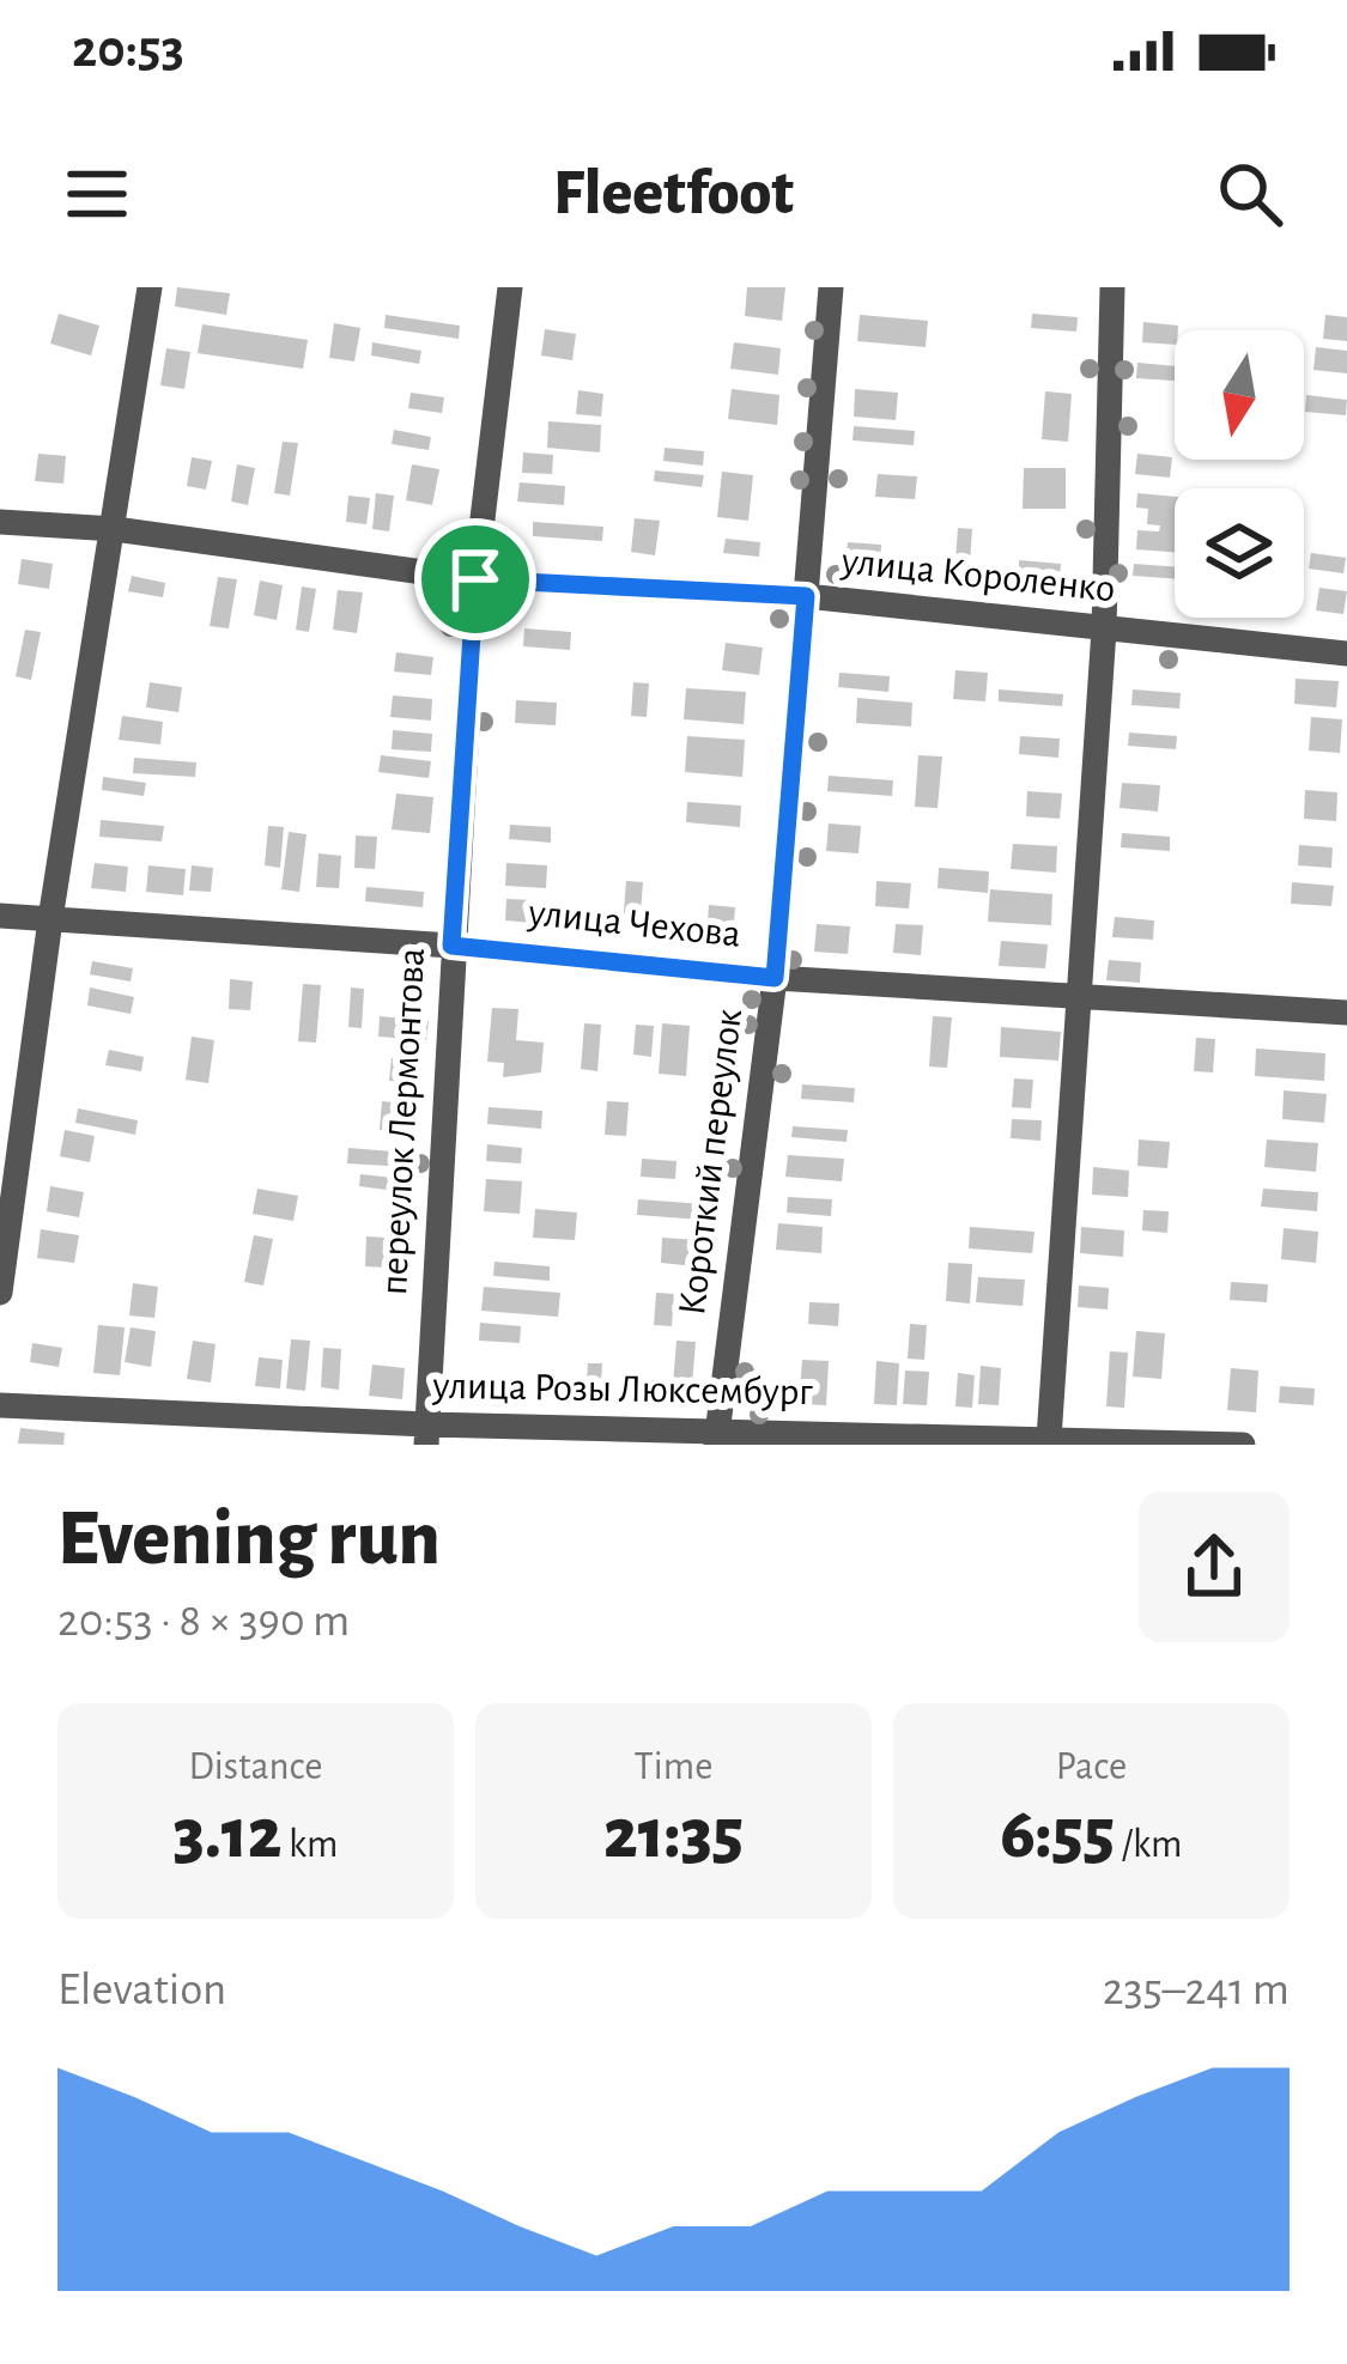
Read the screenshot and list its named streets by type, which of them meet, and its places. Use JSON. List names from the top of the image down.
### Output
{
  "streets": {
    "street": [
      "улица Короленко",
      "улица Чехова",
      "переулок Лермонтова",
      "Короткий переулок",
      "улица Розы Люксембург"
    ]
  },
  "crossings": [
    ["улица Короленко", "переулок Лермонтова"],
    ["улица Короленко", "Короткий переулок"],
    ["улица Чехова", "переулок Лермонтова"],
    ["улица Чехова", "Короткий переулок"],
    ["переулок Лермонтова", "улица Розы Люксембург"],
    ["Короткий переулок", "улица Розы Люксембург"]
  ],
  "north": "bottom",
  "page": {
    "status": "20:53",
    "header": "Fleetfoot",
    "heading": ["Evening run", "20:53 · 8 × 390 m"],
    "stats": [
      ["Distance", "3.12 km"],
      ["Time", "21:35"],
      ["Pace", "6:55 /km"]
    ],
    "chart": ["Elevation", "235–241 m"]
  }
}
